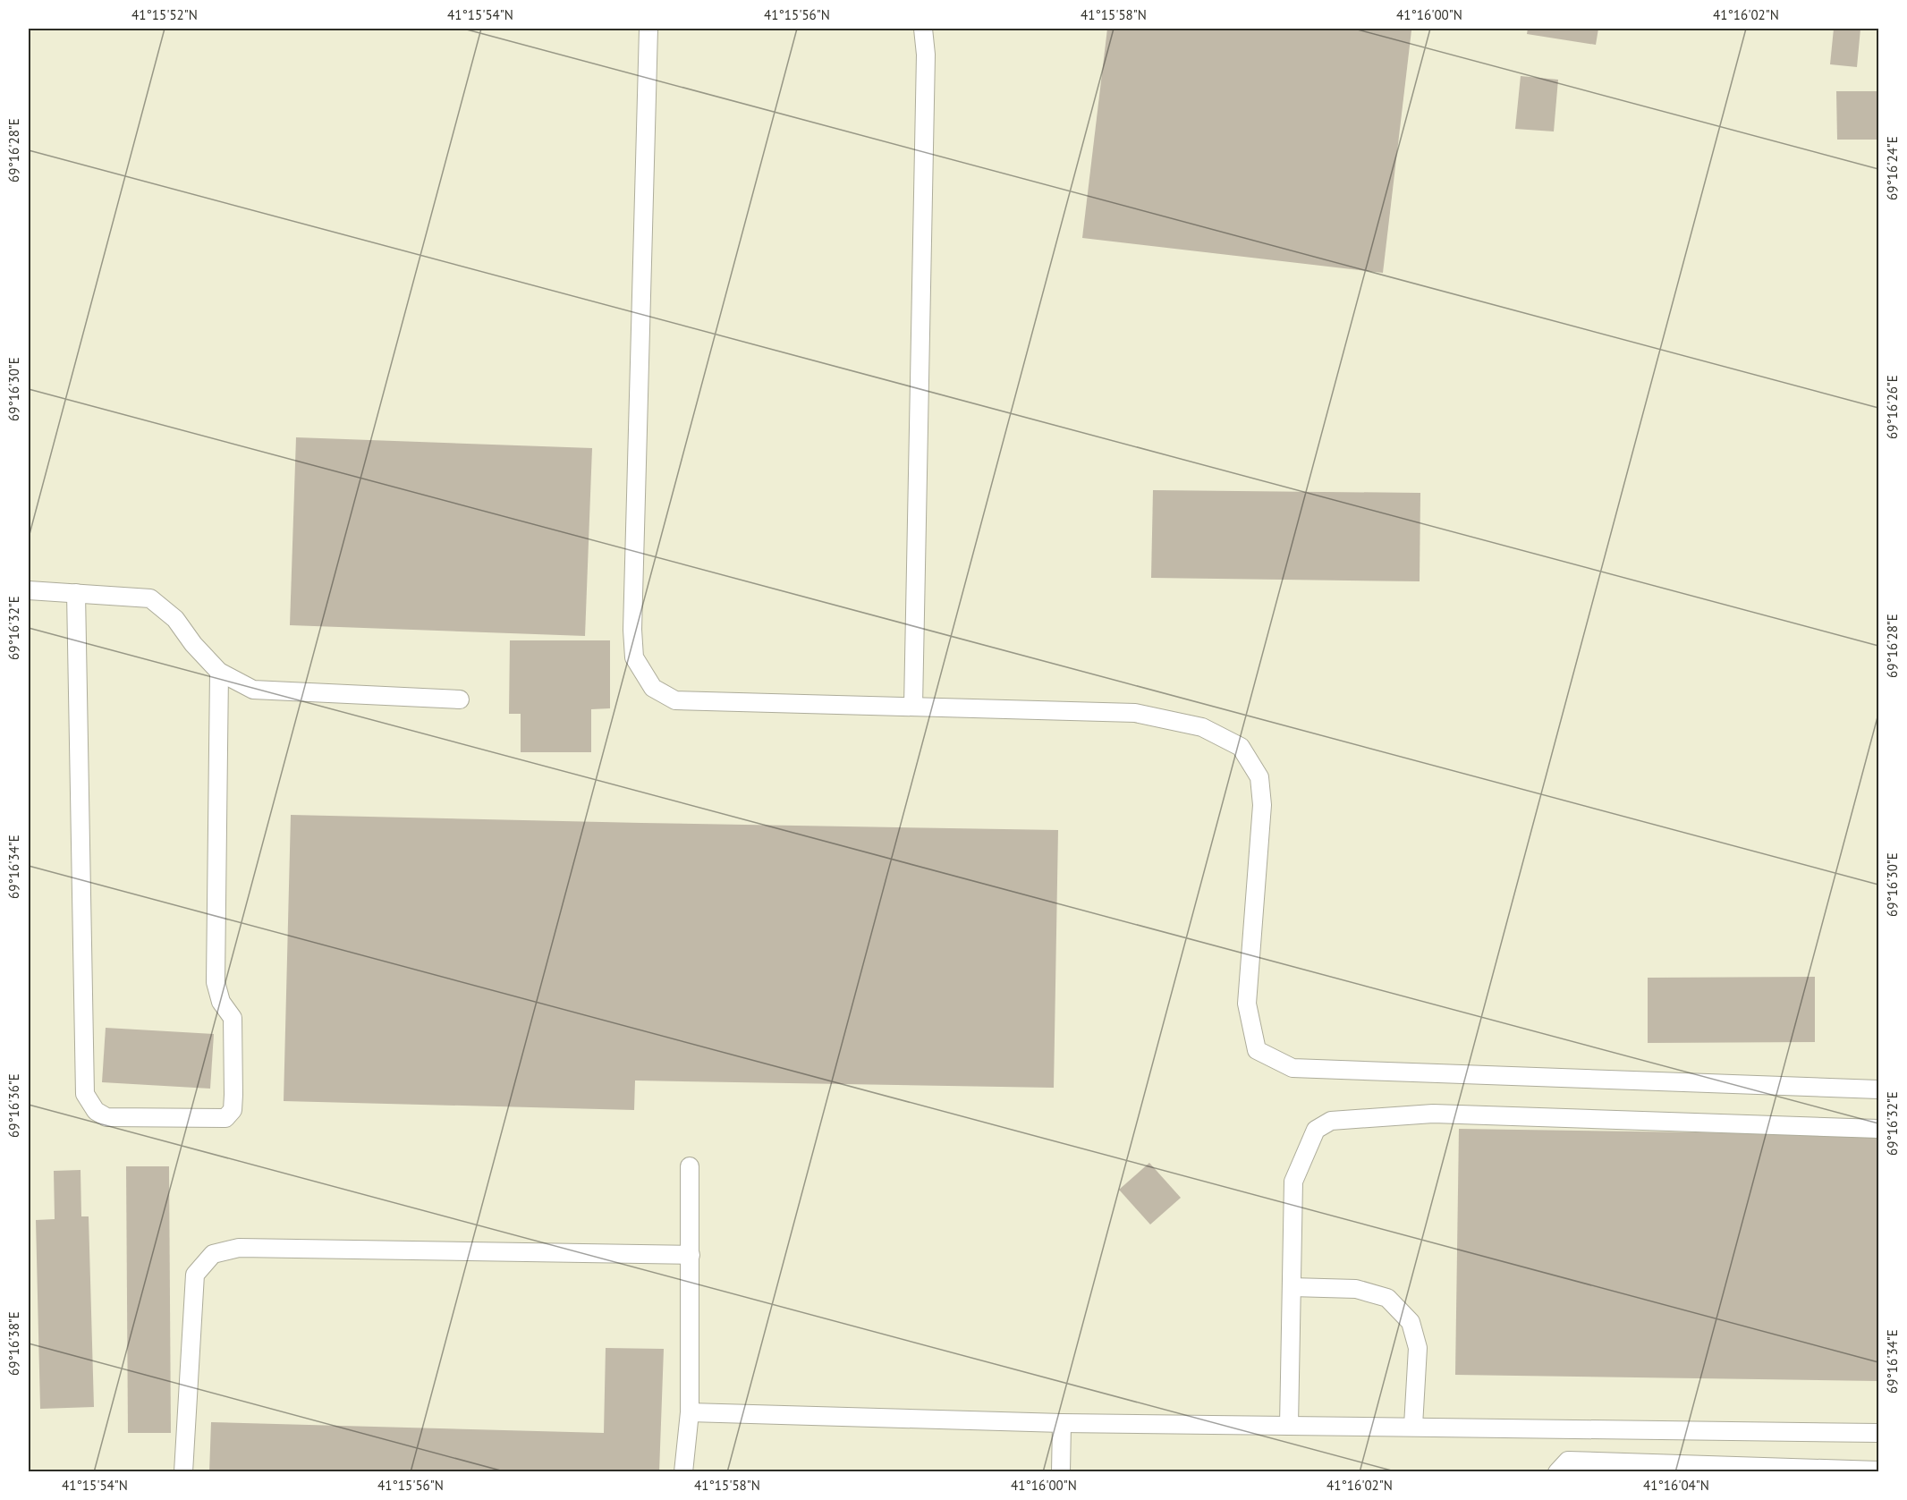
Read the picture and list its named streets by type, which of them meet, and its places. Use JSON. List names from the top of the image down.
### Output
{
  "coordinates": [
    "41°15'52\"N",
    "41°15'54\"N",
    "41°15'56\"N",
    "41°15'58\"N",
    "41°16'00\"N",
    "41°16'02\"N",
    "69°16'28\"E",
    "69°16'24\"E",
    "69°16'30\"E",
    "69°16'26\"E",
    "69°16'32\"E",
    "69°16'34\"E",
    "69°16'36\"E",
    "69°16'38\"E",
    "41°16'04\"N"
  ]
}
